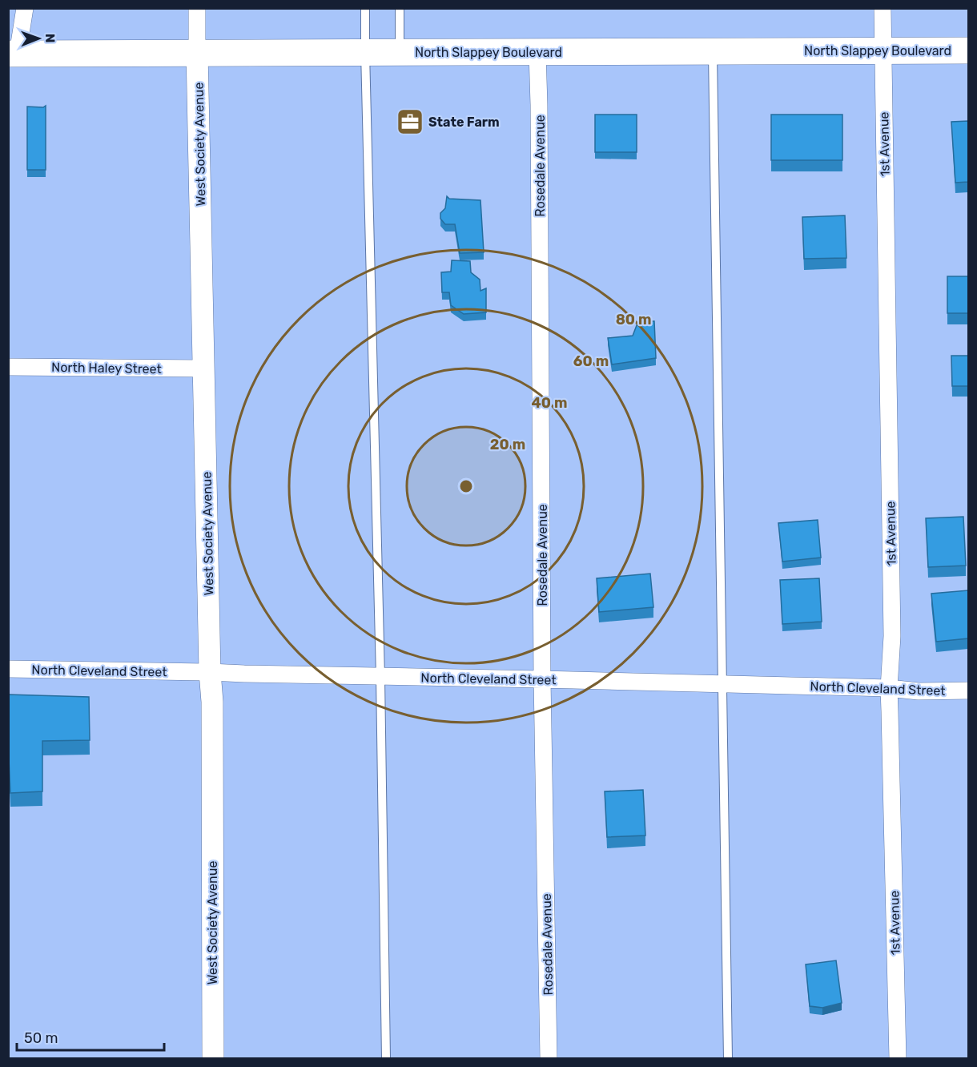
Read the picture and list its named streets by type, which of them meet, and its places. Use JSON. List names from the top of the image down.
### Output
{
  "streets": {
    "main road": ["North Slappey Boulevard"],
    "street": [
      "West Society Avenue",
      "1st Avenue",
      "Rosedale Avenue",
      "North Haley Street",
      "North Cleveland Street"
    ]
  },
  "crossings": [
    ["North Slappey Boulevard", "West Society Avenue"],
    ["North Slappey Boulevard", "1st Avenue"],
    ["North Slappey Boulevard", "Rosedale Avenue"],
    ["West Society Avenue", "North Haley Street"],
    ["West Society Avenue", "North Cleveland Street"],
    ["1st Avenue", "North Cleveland Street"],
    ["Rosedale Avenue", "North Cleveland Street"]
  ],
  "places": {
    "office": ["State Farm"]
  },
  "scale_bar": "50 m",
  "north": "right",
  "rings": [
    "80 m",
    "60 m",
    "40 m",
    "20 m"
  ]
}
